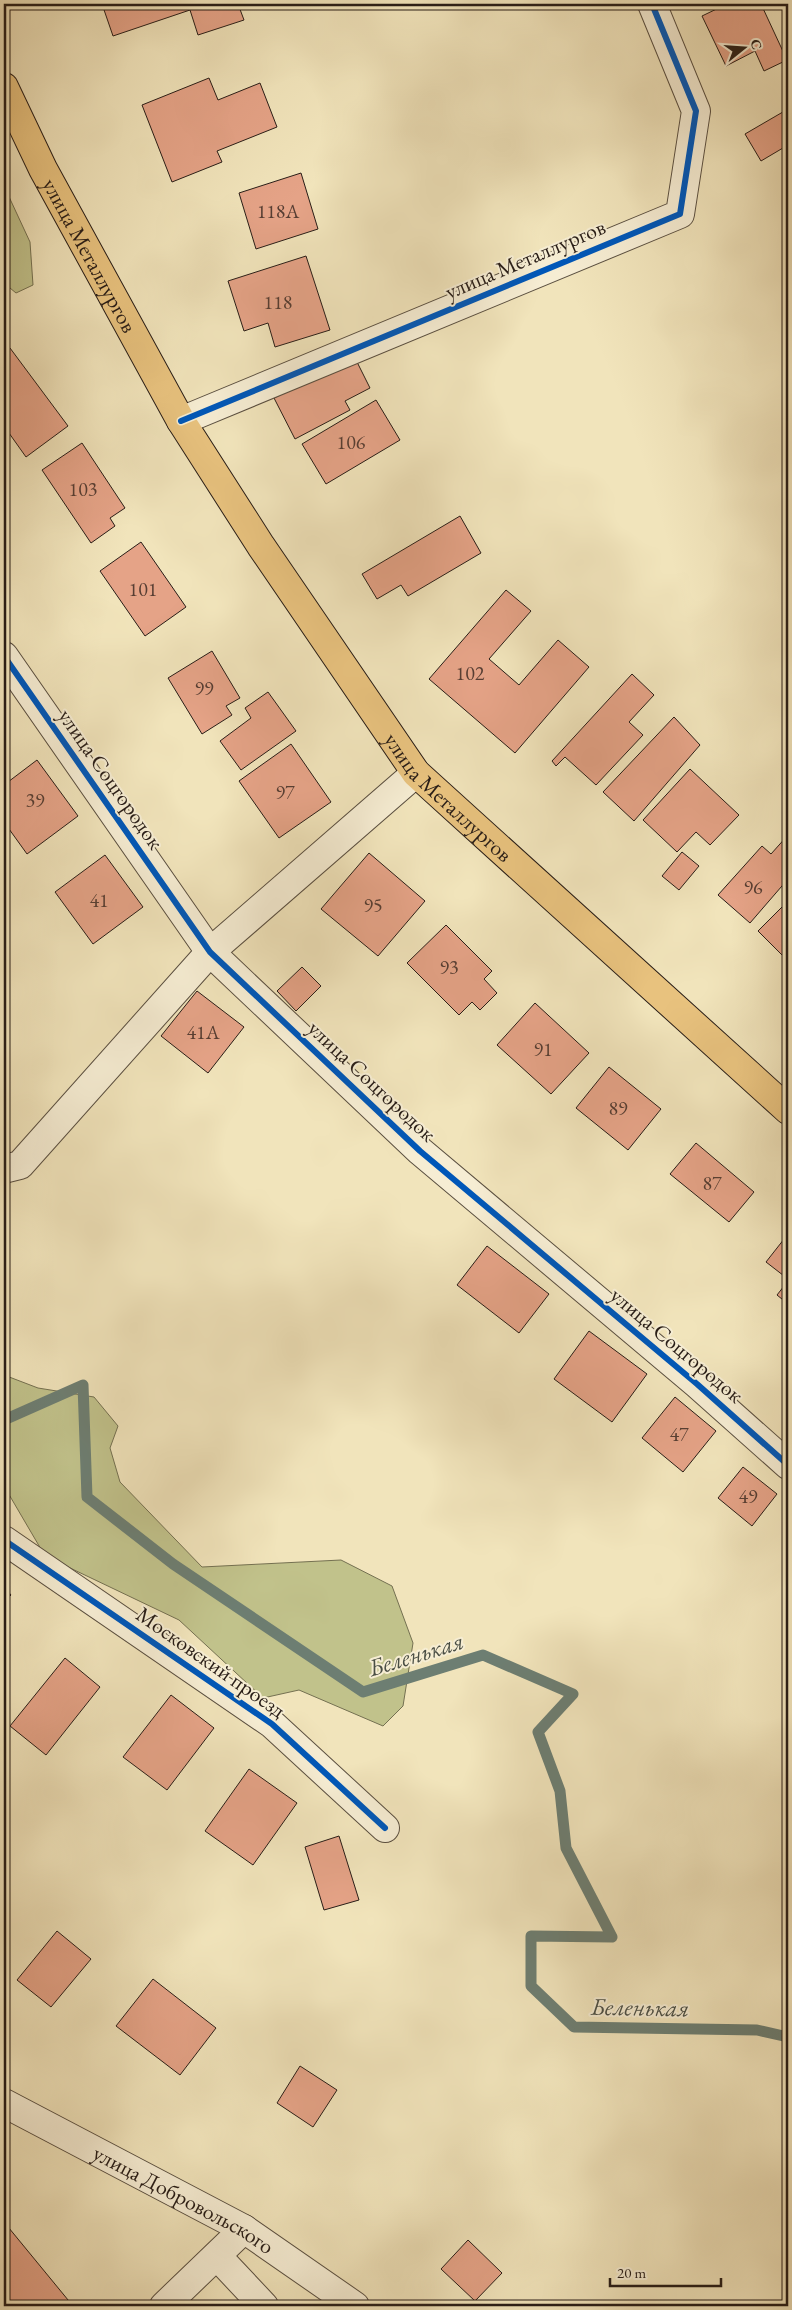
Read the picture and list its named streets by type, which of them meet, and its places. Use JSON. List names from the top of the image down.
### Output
{
  "streets": {
    "main road": ["улица Металлургов"],
    "street": ["улица Соцгородок", "Московский проезд", "улица Добровольского"]
  },
  "water": ["Беленькая"],
  "house_numbers": [
    "118А",
    "118",
    "106",
    "103",
    "101",
    "102",
    "99",
    "97",
    "39",
    "96",
    "41",
    "95",
    "93",
    "41А",
    "91",
    "89",
    "87",
    "47",
    "49"
  ],
  "scale_bar": "20 m",
  "north": "right"
}
